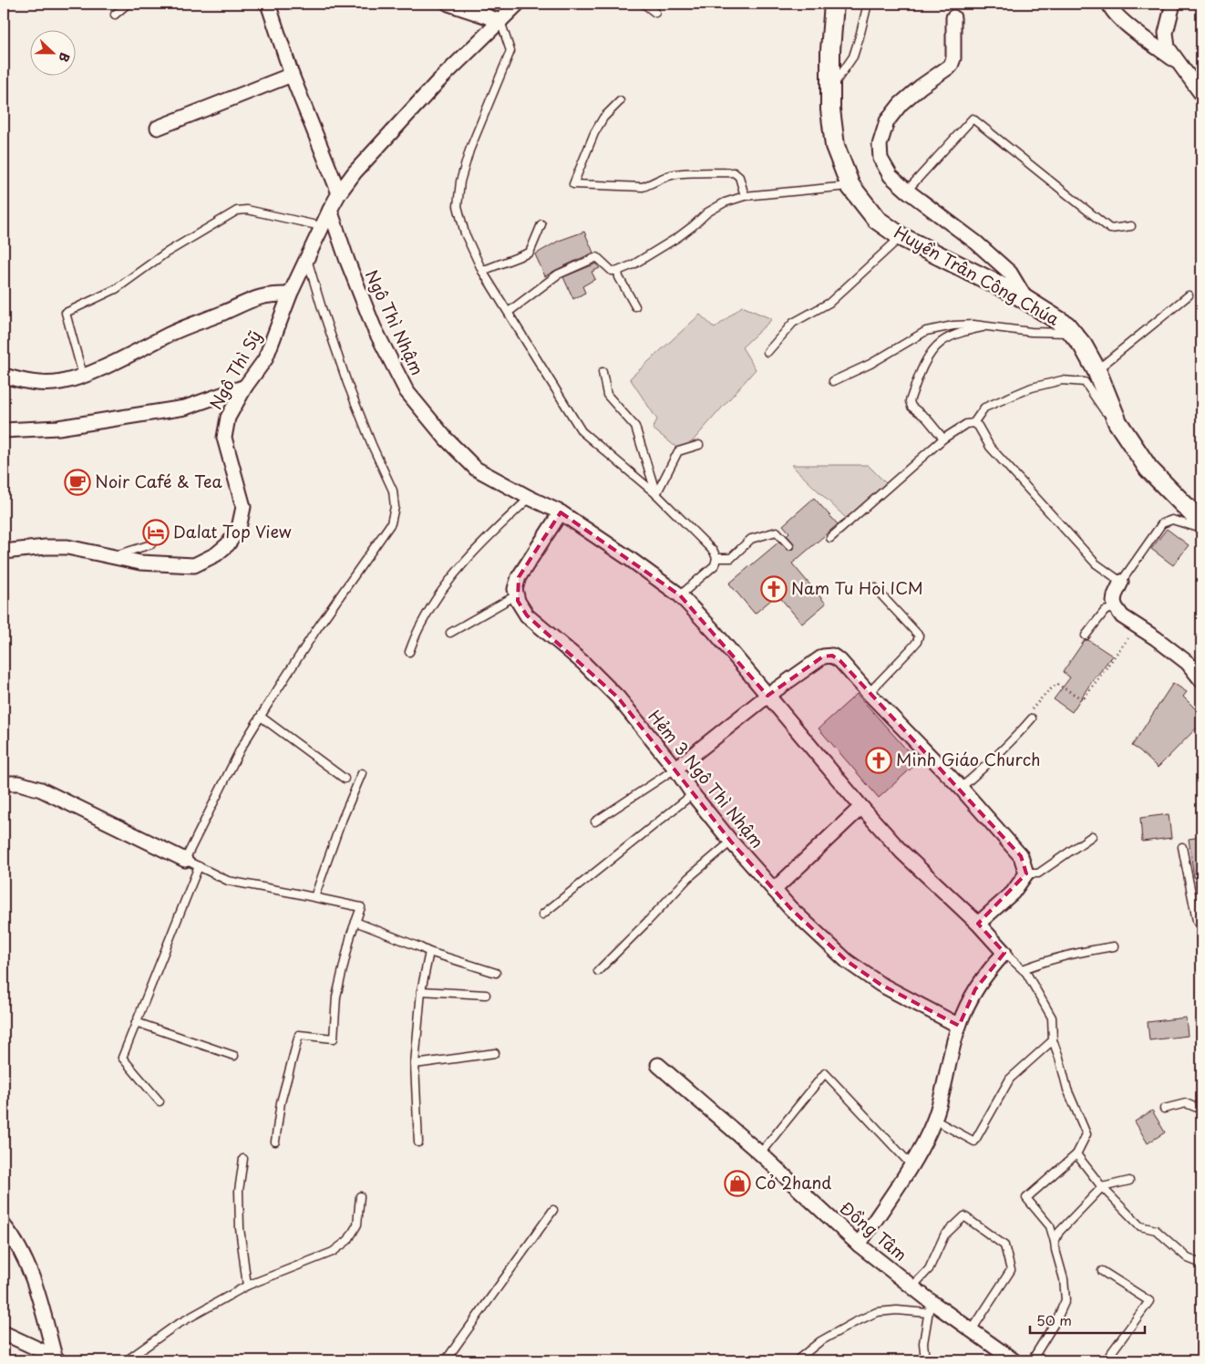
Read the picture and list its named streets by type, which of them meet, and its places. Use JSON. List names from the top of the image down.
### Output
{
  "streets": {
    "street": [
      "Huyền Trân Công Chúa",
      "Ngô Thì Nhậm",
      "Ngô Thì Sỹ",
      "Hẻm 3 Ngô Thì Nhậm",
      "Đồng Tâm"
    ]
  },
  "crossings": [
    ["Ngô Thì Nhậm", "Ngô Thì Sỹ"]
  ],
  "places": {
    "cafe": ["Noir Café & Tea"],
    "hotel": ["Dalat Top View"],
    "church": ["Nam Tu Hoi ICM", "Minh Giáo Church"],
    "shop": ["Cỏ 2hand"]
  },
  "scale_bar": "50 m",
  "north": "right"
}
